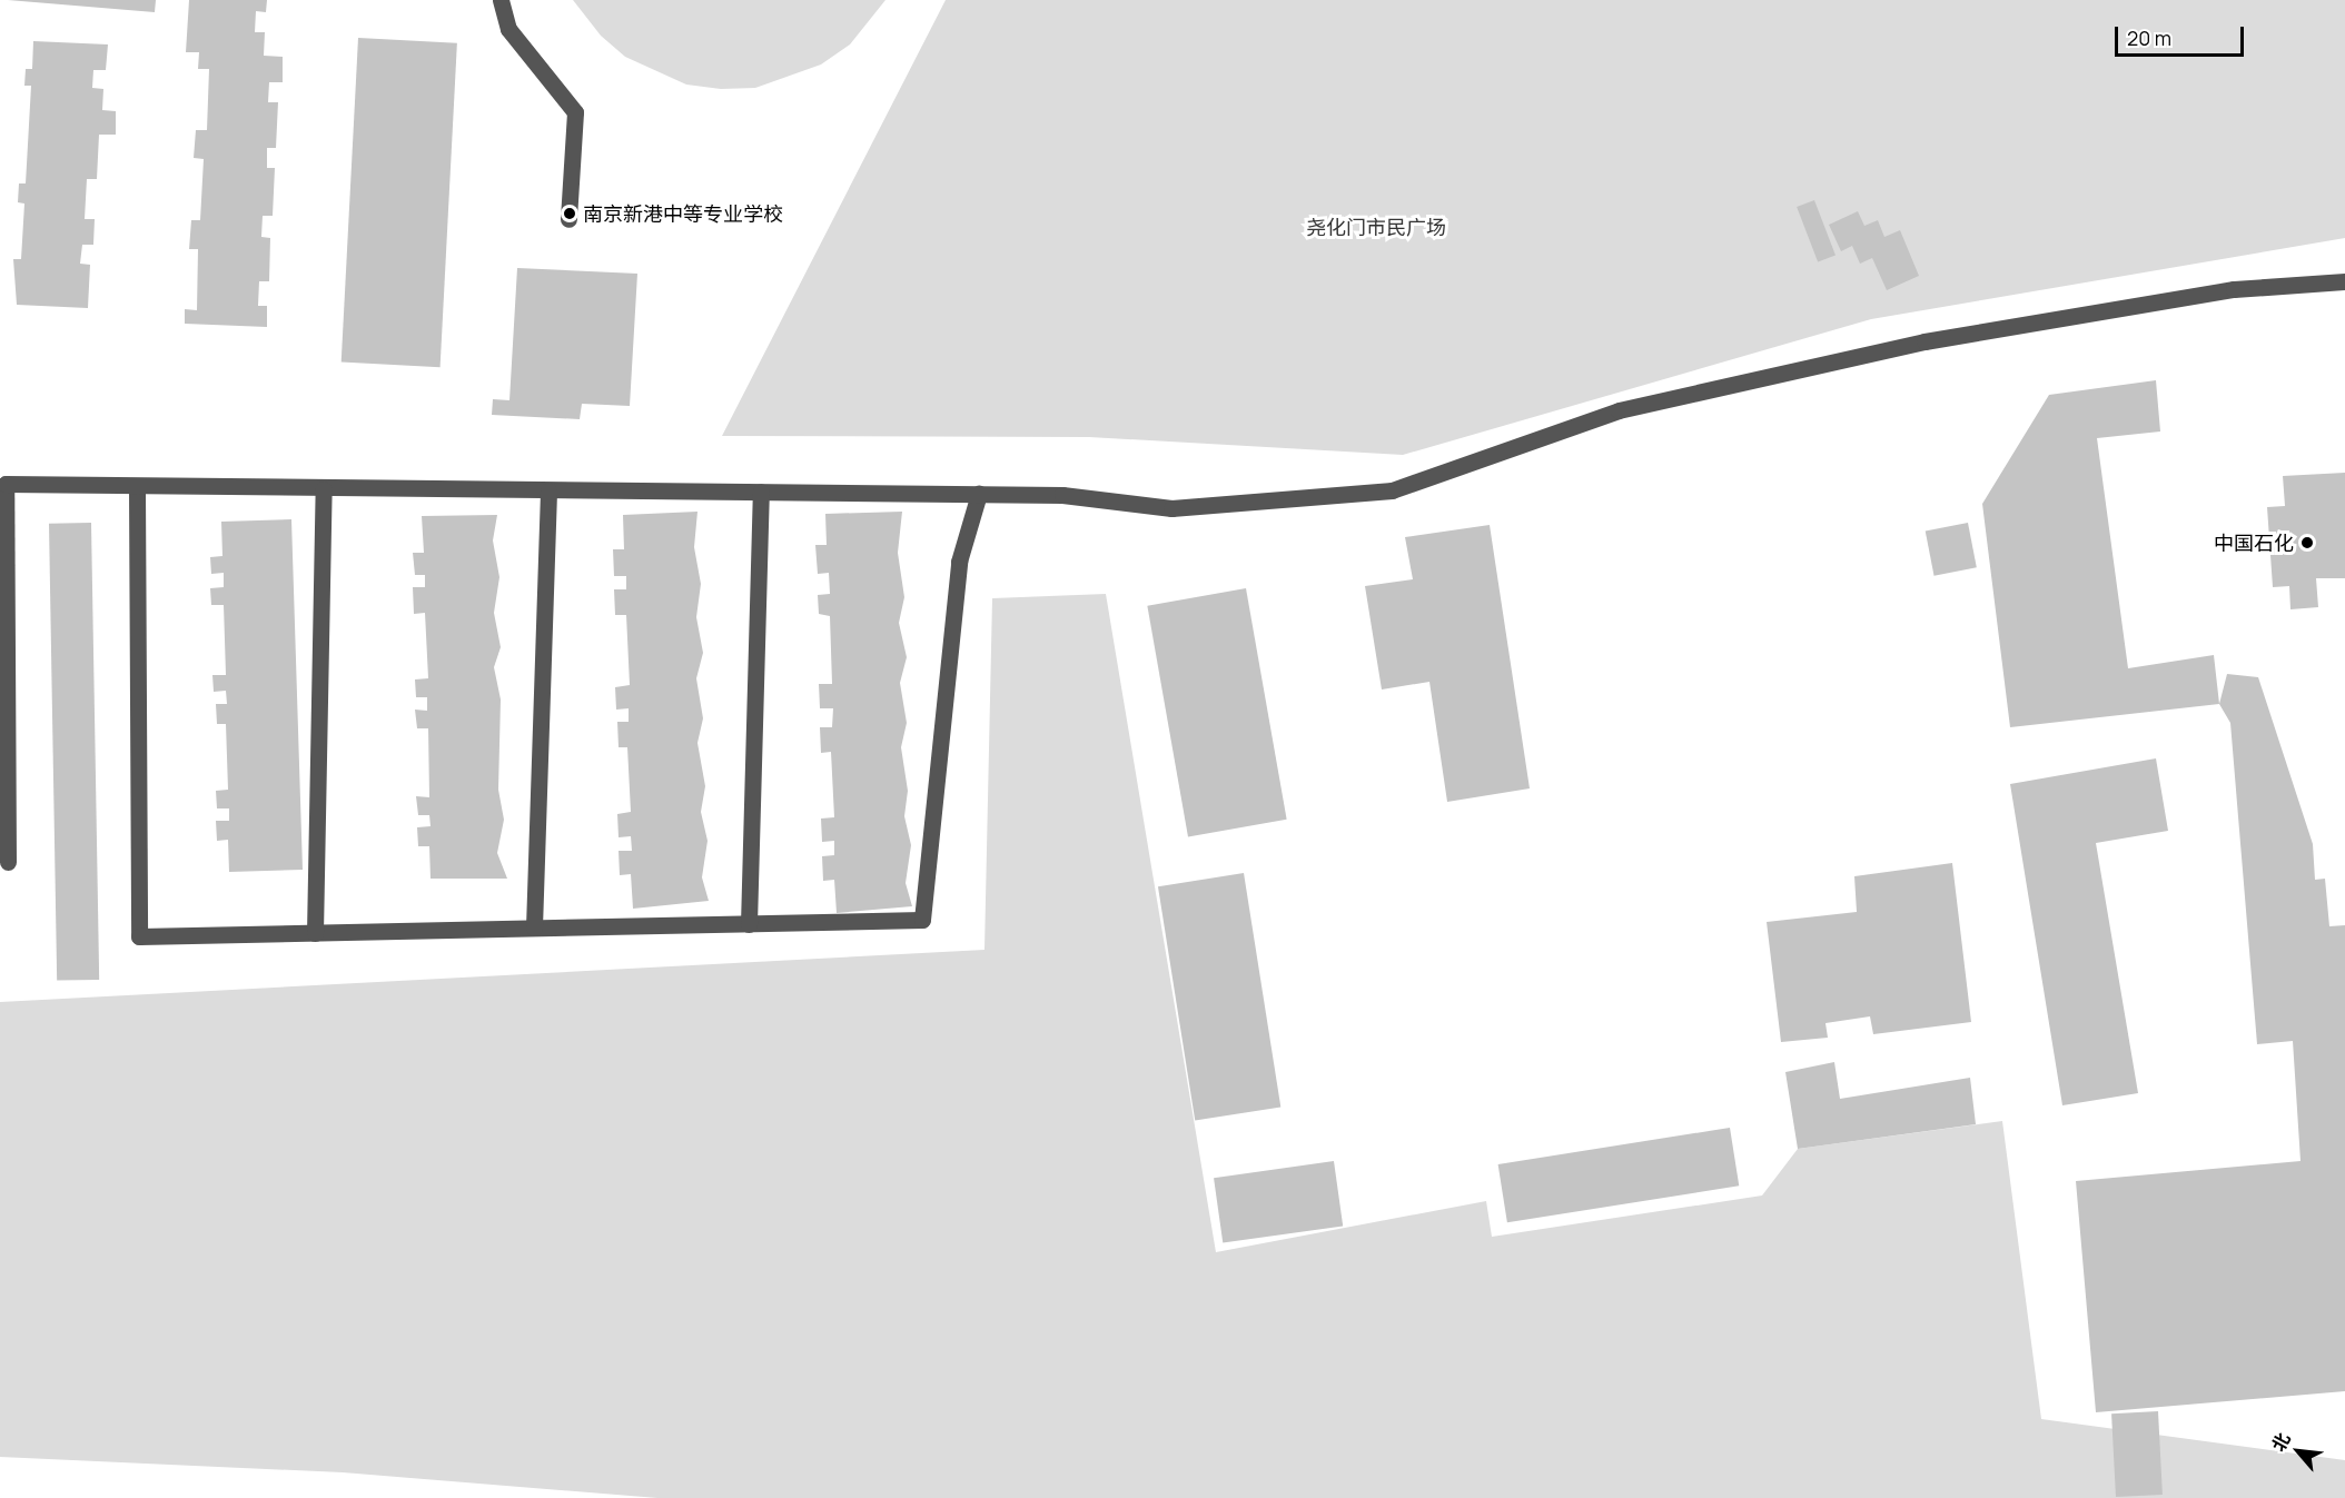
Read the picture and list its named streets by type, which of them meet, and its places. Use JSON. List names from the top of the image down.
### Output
{
  "parks": ["尧化门市民广场"],
  "places": ["南京新港中等专业学校", "中国石化"],
  "scale_bar": "20 m",
  "north": "top left"
}
